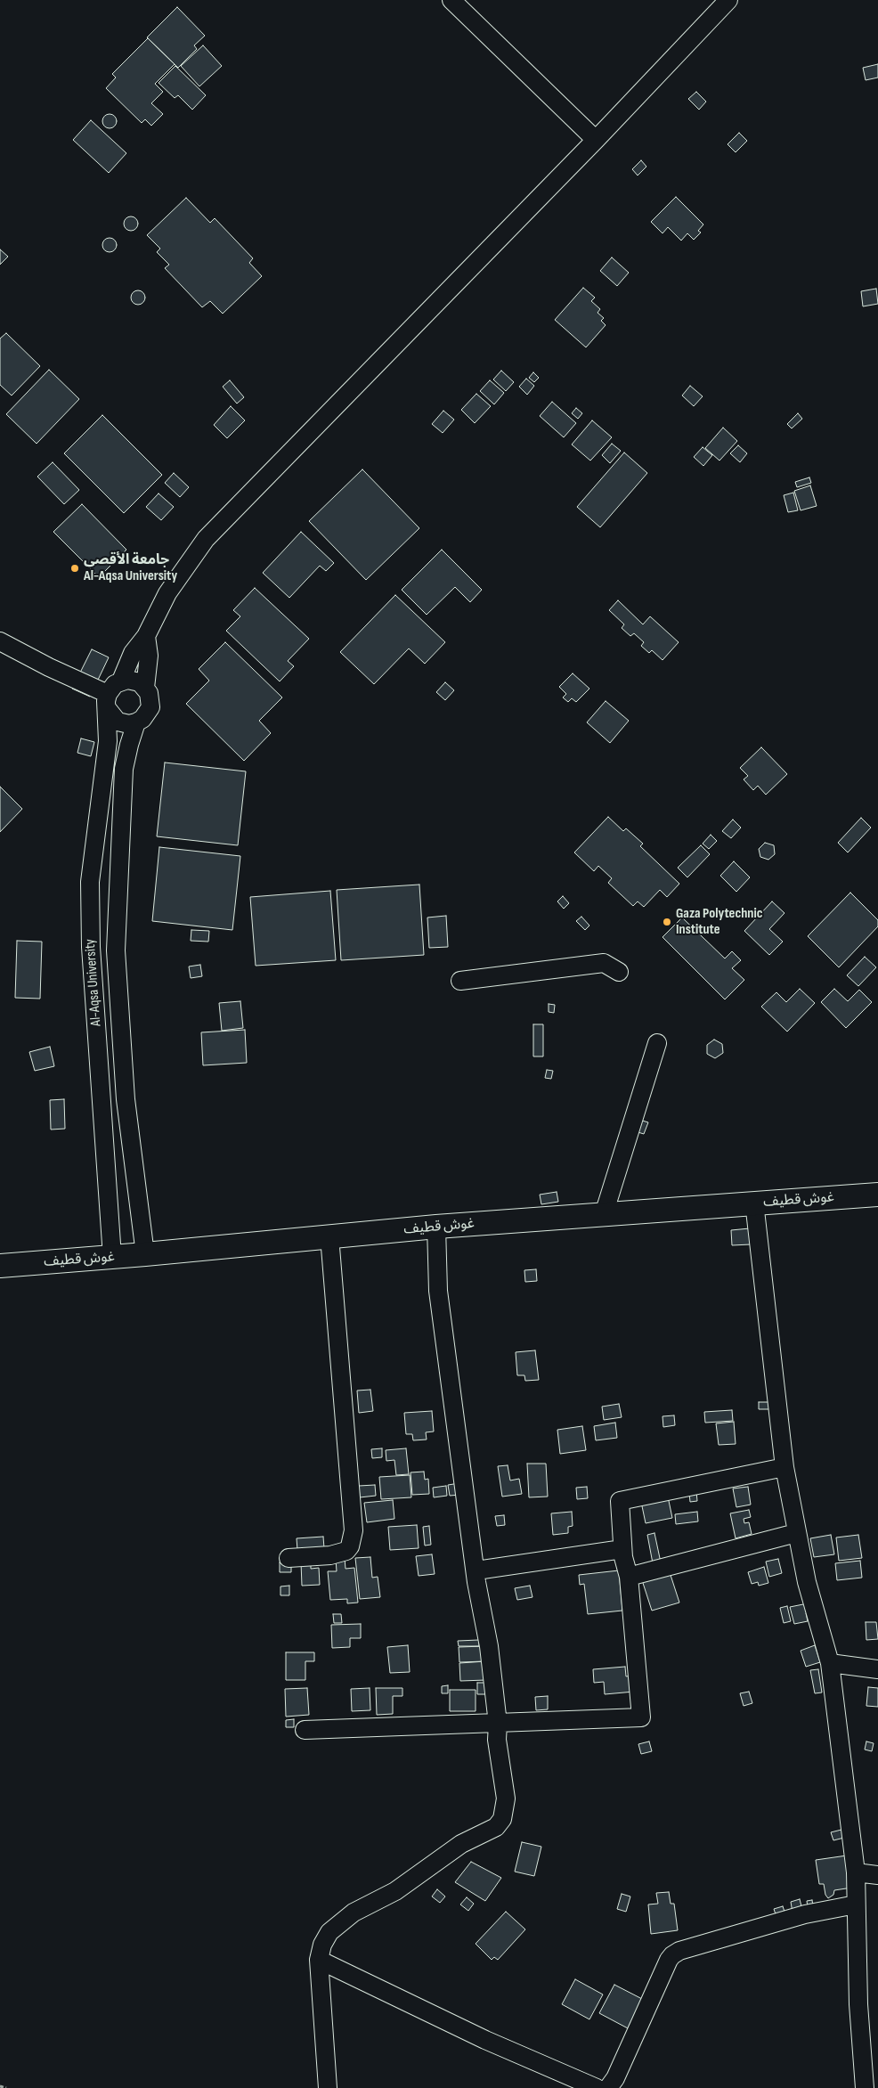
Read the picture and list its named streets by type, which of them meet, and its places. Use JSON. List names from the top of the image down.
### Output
{
  "streets": {
    "main road": ["غوش قطيف"],
    "street": ["Al-Aqsa University"]
  },
  "crossings": [
    ["Al-Aqsa University", "غوش قطيف"]
  ],
  "places": ["جامعة الأقصى Al-Aqsa University", "Gaza Polytechnic Institute"]
}
